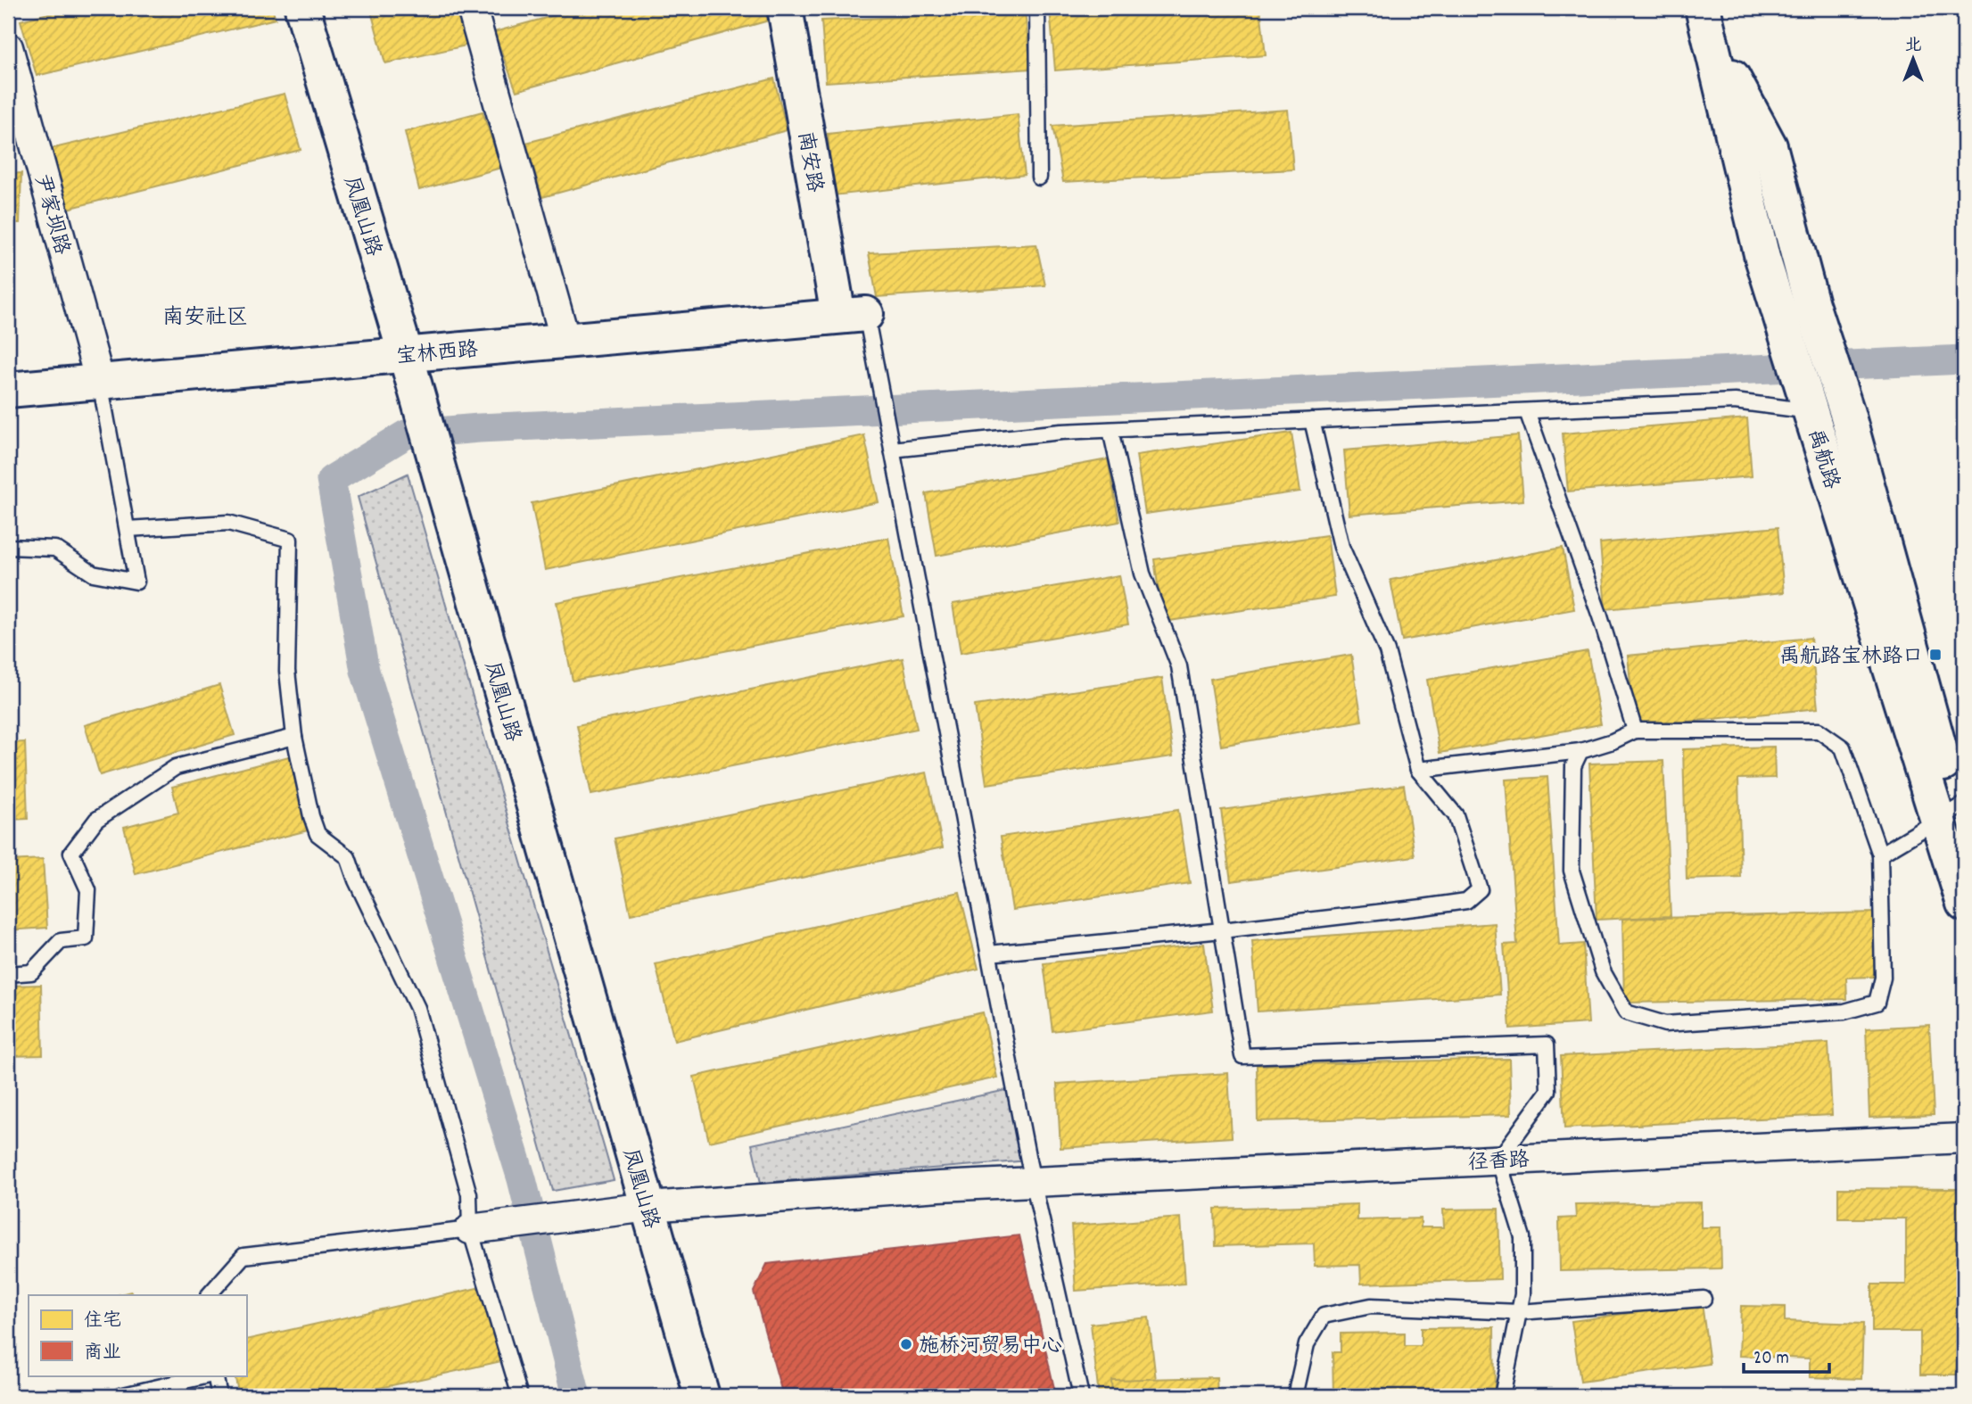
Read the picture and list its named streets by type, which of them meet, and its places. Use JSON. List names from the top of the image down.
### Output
{
  "streets": {
    "street": [
      "南安路",
      "尹家坝路",
      "凤凰山路",
      "宝林西路",
      "禹航路",
      "径香路"
    ]
  },
  "crossings": [
    ["南安路", "宝林西路"],
    ["尹家坝路", "宝林西路"],
    ["凤凰山路", "宝林西路"],
    ["凤凰山路", "径香路"]
  ],
  "districts": ["南安社区"],
  "places": {
    "transit": ["禹航路宝林路口"],
    "other": ["施桥河贸易中心"]
  },
  "legend": ["住宅", "商业"],
  "scale_bar": "20 m",
  "north": "top"
}
